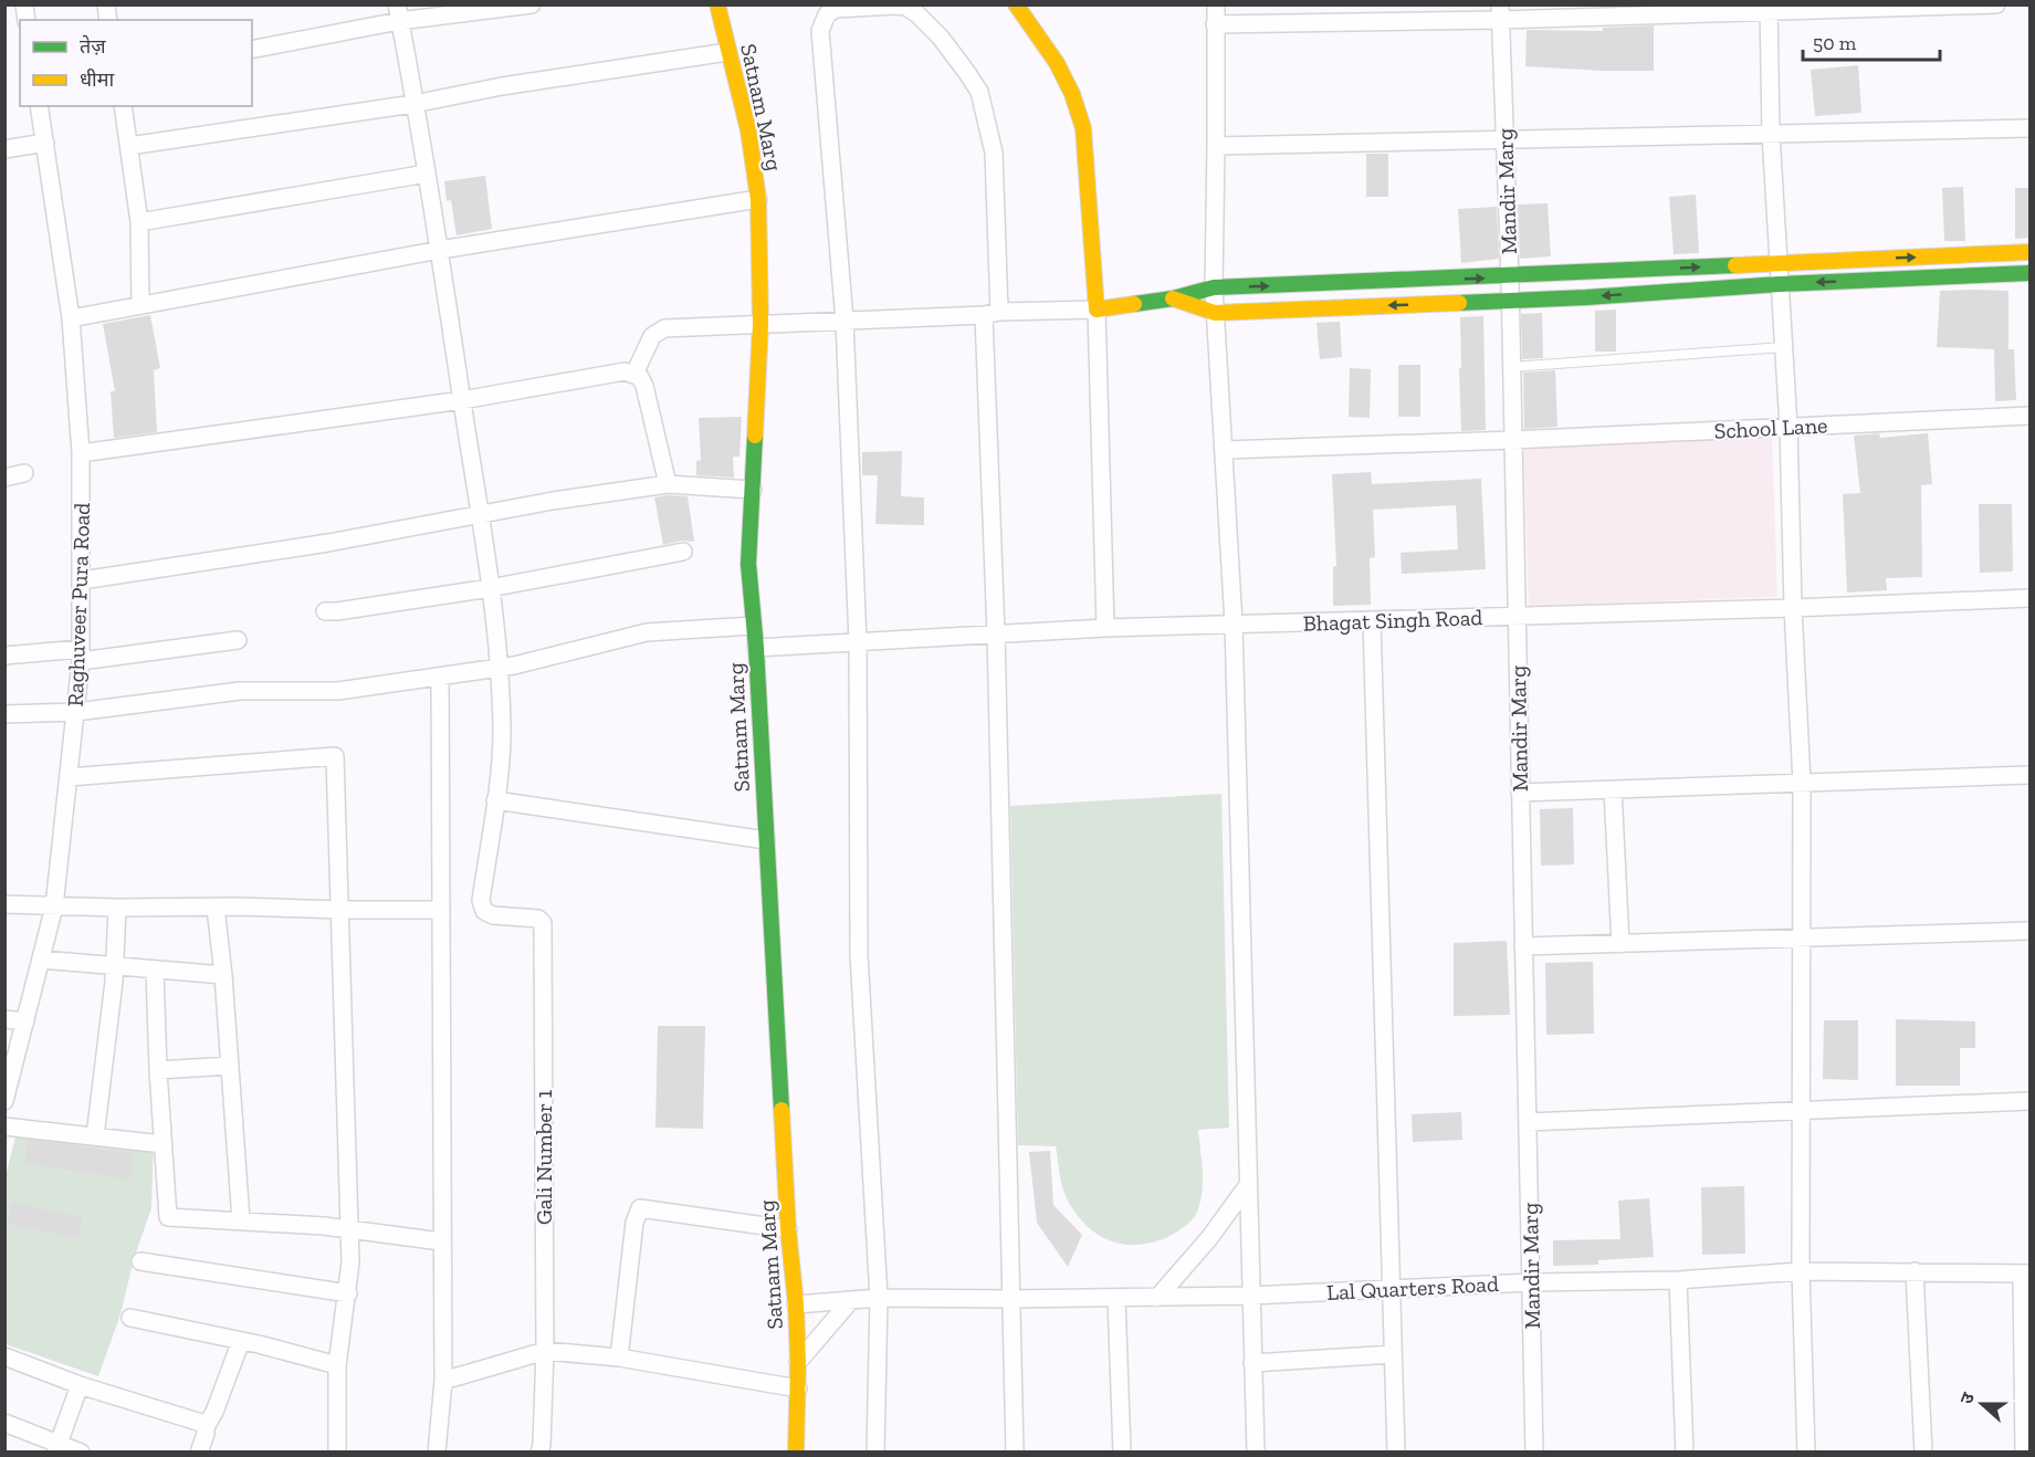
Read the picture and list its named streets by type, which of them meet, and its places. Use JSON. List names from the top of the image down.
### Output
{
  "streets": {
    "street": [
      "Satnam Marg",
      "Mandir Marg",
      "School Lane",
      "Raghuveer Pura Road",
      "Bhagat Singh Road",
      "Gali Number 1",
      "Lal Quarters Road"
    ]
  },
  "crossings": [
    ["Satnam Marg", "Bhagat Singh Road"],
    ["Satnam Marg", "Lal Quarters Road"],
    ["Mandir Marg", "School Lane"],
    ["Mandir Marg", "Bhagat Singh Road"],
    ["Mandir Marg", "Lal Quarters Road"]
  ],
  "legend": ["तेज़", "धीमा"],
  "scale_bar": "50 m",
  "north": "left"
}
